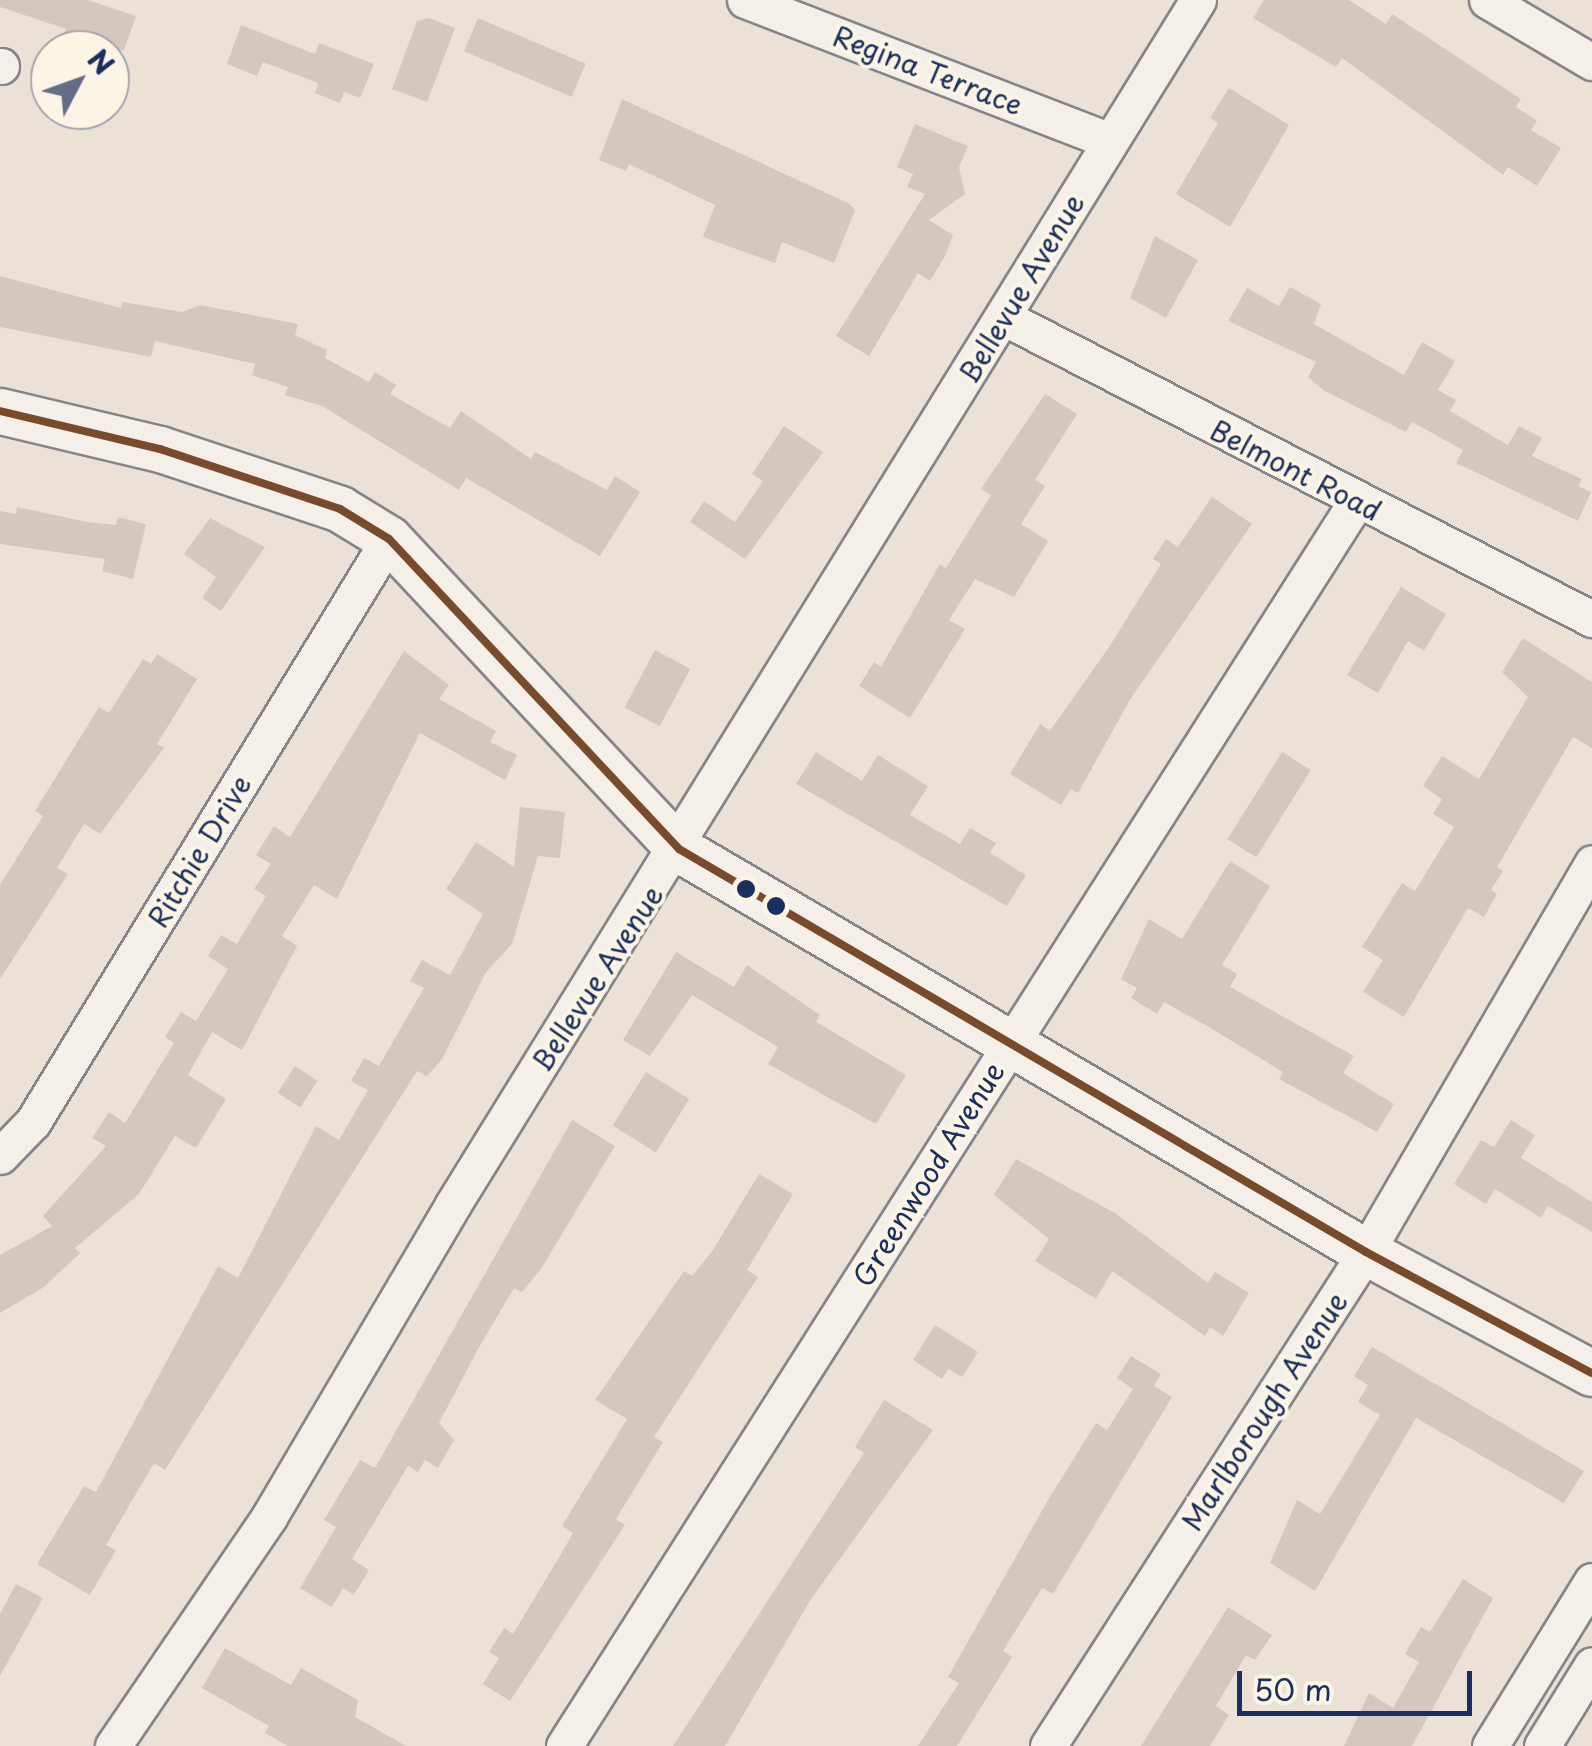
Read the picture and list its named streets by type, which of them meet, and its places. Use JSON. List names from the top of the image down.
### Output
{
  "streets": {
    "street": [
      "Regina Terrace",
      "Bellevue Avenue",
      "Belmont Road",
      "Ritchie Drive",
      "Greenwood Avenue",
      "Marlborough Avenue"
    ]
  },
  "crossings": [
    ["Regina Terrace", "Bellevue Avenue"],
    ["Bellevue Avenue", "Belmont Road"],
    ["Belmont Road", "Greenwood Avenue"]
  ],
  "scale_bar": "50 m",
  "north": "top right"
}
